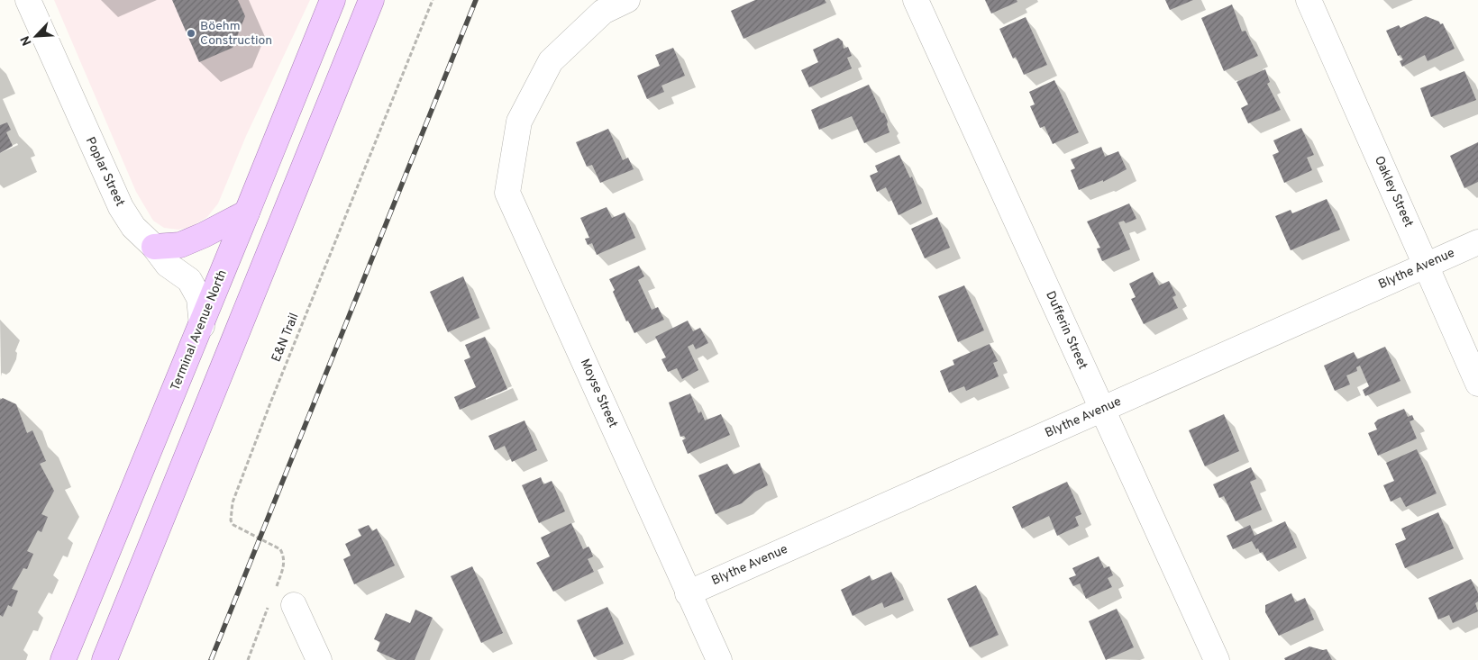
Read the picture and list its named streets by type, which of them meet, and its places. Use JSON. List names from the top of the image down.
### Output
{
  "streets": {
    "main road": ["Terminal Avenue North"],
    "street": [
      "Poplar Street",
      "Oakley Street",
      "Blythe Avenue",
      "Dufferin Street",
      "Moyse Street"
    ],
    "path": ["E&N Trail"]
  },
  "crossings": [
    ["Poplar Street", "Terminal Avenue North"],
    ["Oakley Street", "Blythe Avenue"],
    ["Blythe Avenue", "Dufferin Street"],
    ["Blythe Avenue", "Moyse Street"]
  ],
  "places": ["Böehm Construction"],
  "north": "bottom left"
}
